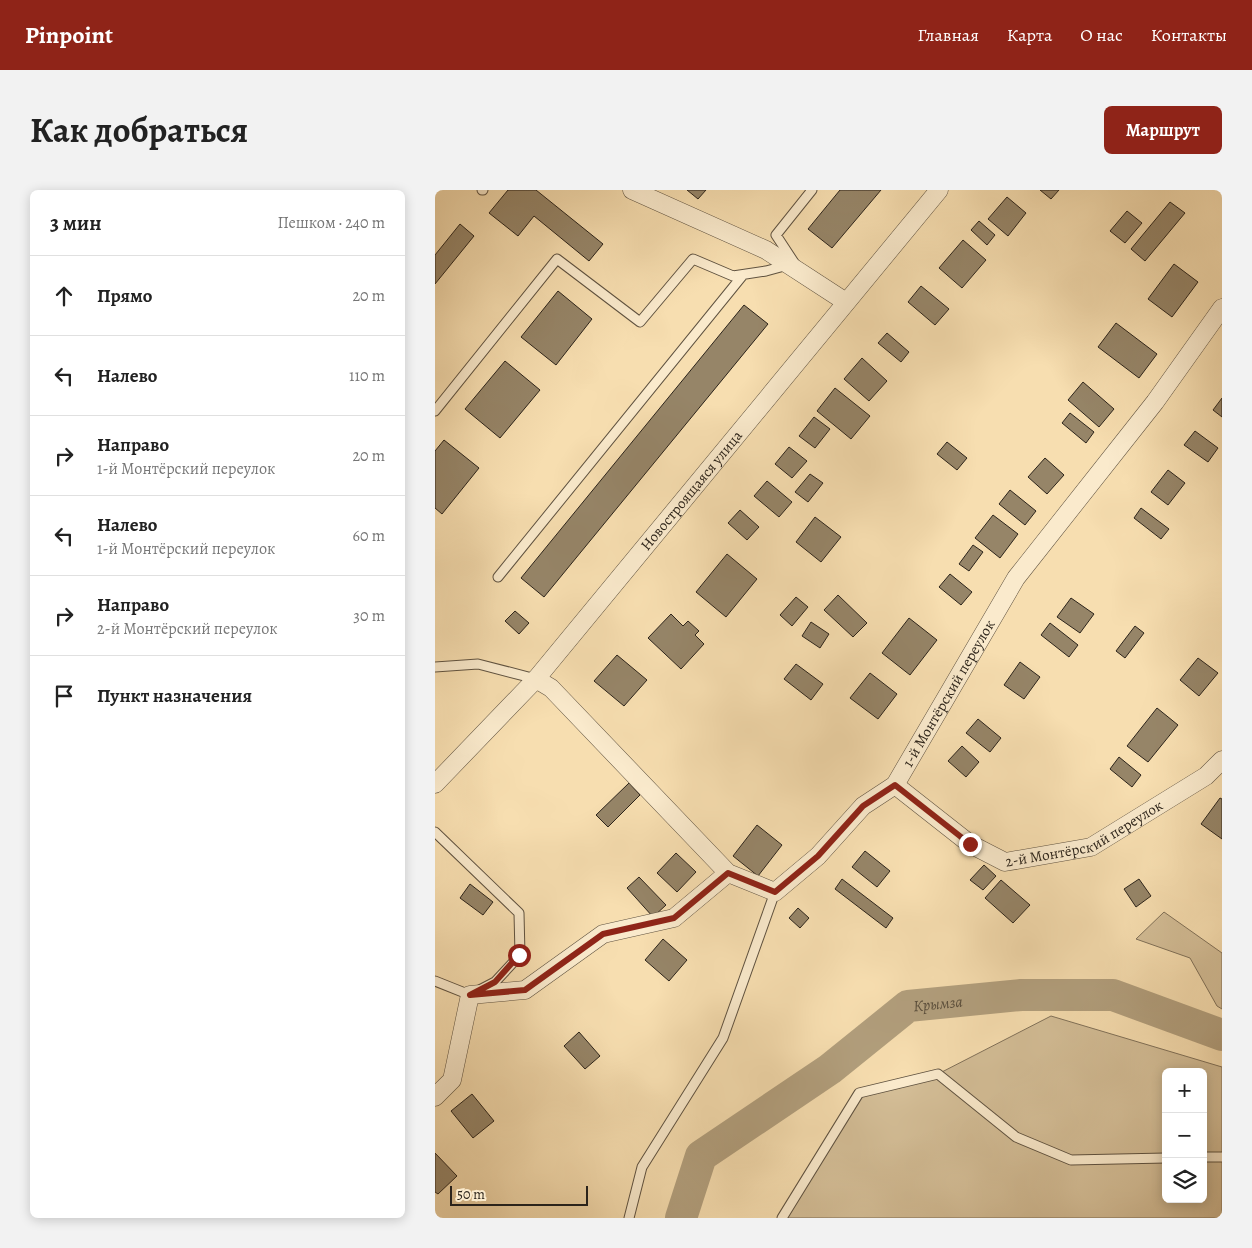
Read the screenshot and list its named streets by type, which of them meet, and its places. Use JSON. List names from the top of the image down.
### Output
{
  "streets": {
    "street": ["Новостроящаяся улица", "1-й Монтёрский переулок", "2-й Монтёрский переулок"]
  },
  "crossings": [
    ["1-й Монтёрский переулок", "2-й Монтёрский переулок"]
  ],
  "water": ["Крымза"],
  "scale_bar": "50 m",
  "page": {
    "header": "Pinpoint",
    "nav": [
      "Главная",
      "Карта",
      "О нас",
      "Контакты"
    ],
    "title": "Как добраться",
    "buttons": "Маршрут",
    "heading": ["3 мин", "Пешком · 240 m"],
    "list": [
      ["Прямо", "20 m"],
      ["Налево", "110 m"],
      ["Направо", "1-й Монтёрский переулок", "20 m"],
      ["Налево", "1-й Монтёрский переулок", "60 m"],
      ["Направо", "2-й Монтёрский переулок", "30 m"],
      "Пункт назначения"
    ],
    "map_buttons": ["+", "−"],
    "scale": "50 m"
  }
}
